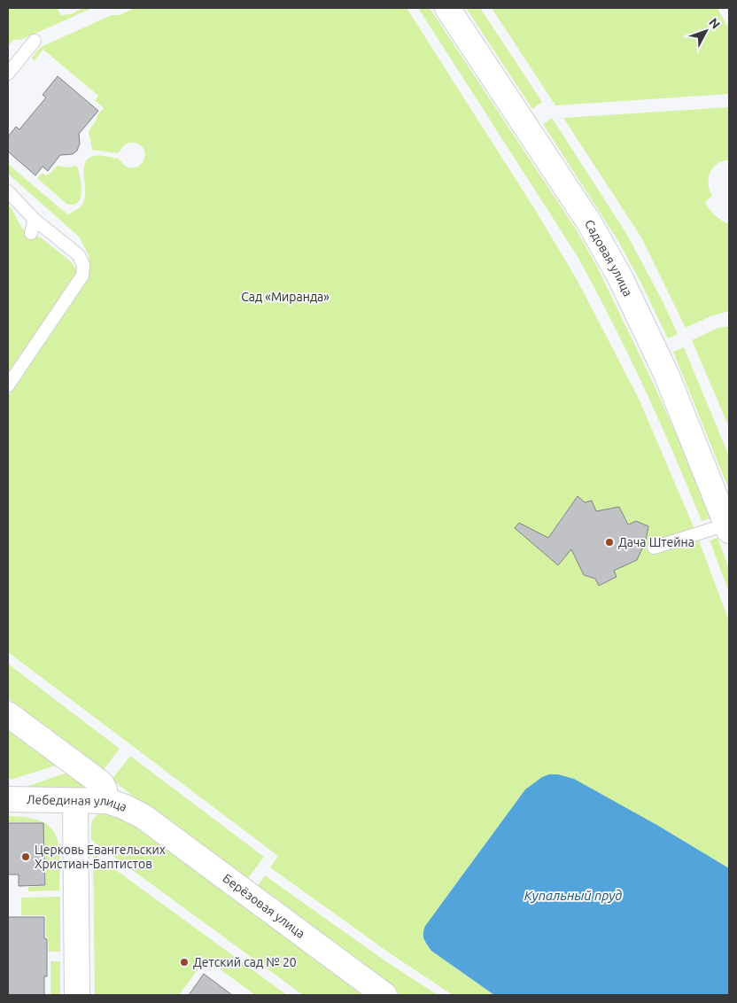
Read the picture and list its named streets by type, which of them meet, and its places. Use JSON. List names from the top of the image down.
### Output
{
  "streets": {
    "street": ["Садовая улица", "Лебединая улица", "Берёзовая улица"]
  },
  "crossings": [
    ["Лебединая улица", "Берёзовая улица"]
  ],
  "water": ["Купальный пруд"],
  "parks": ["Сад «Миранда»"],
  "places": ["Дача Штейна", "Церковь Евангельских Христиан-Баптистов", "Детский сад № 20"],
  "north": "top right"
}
